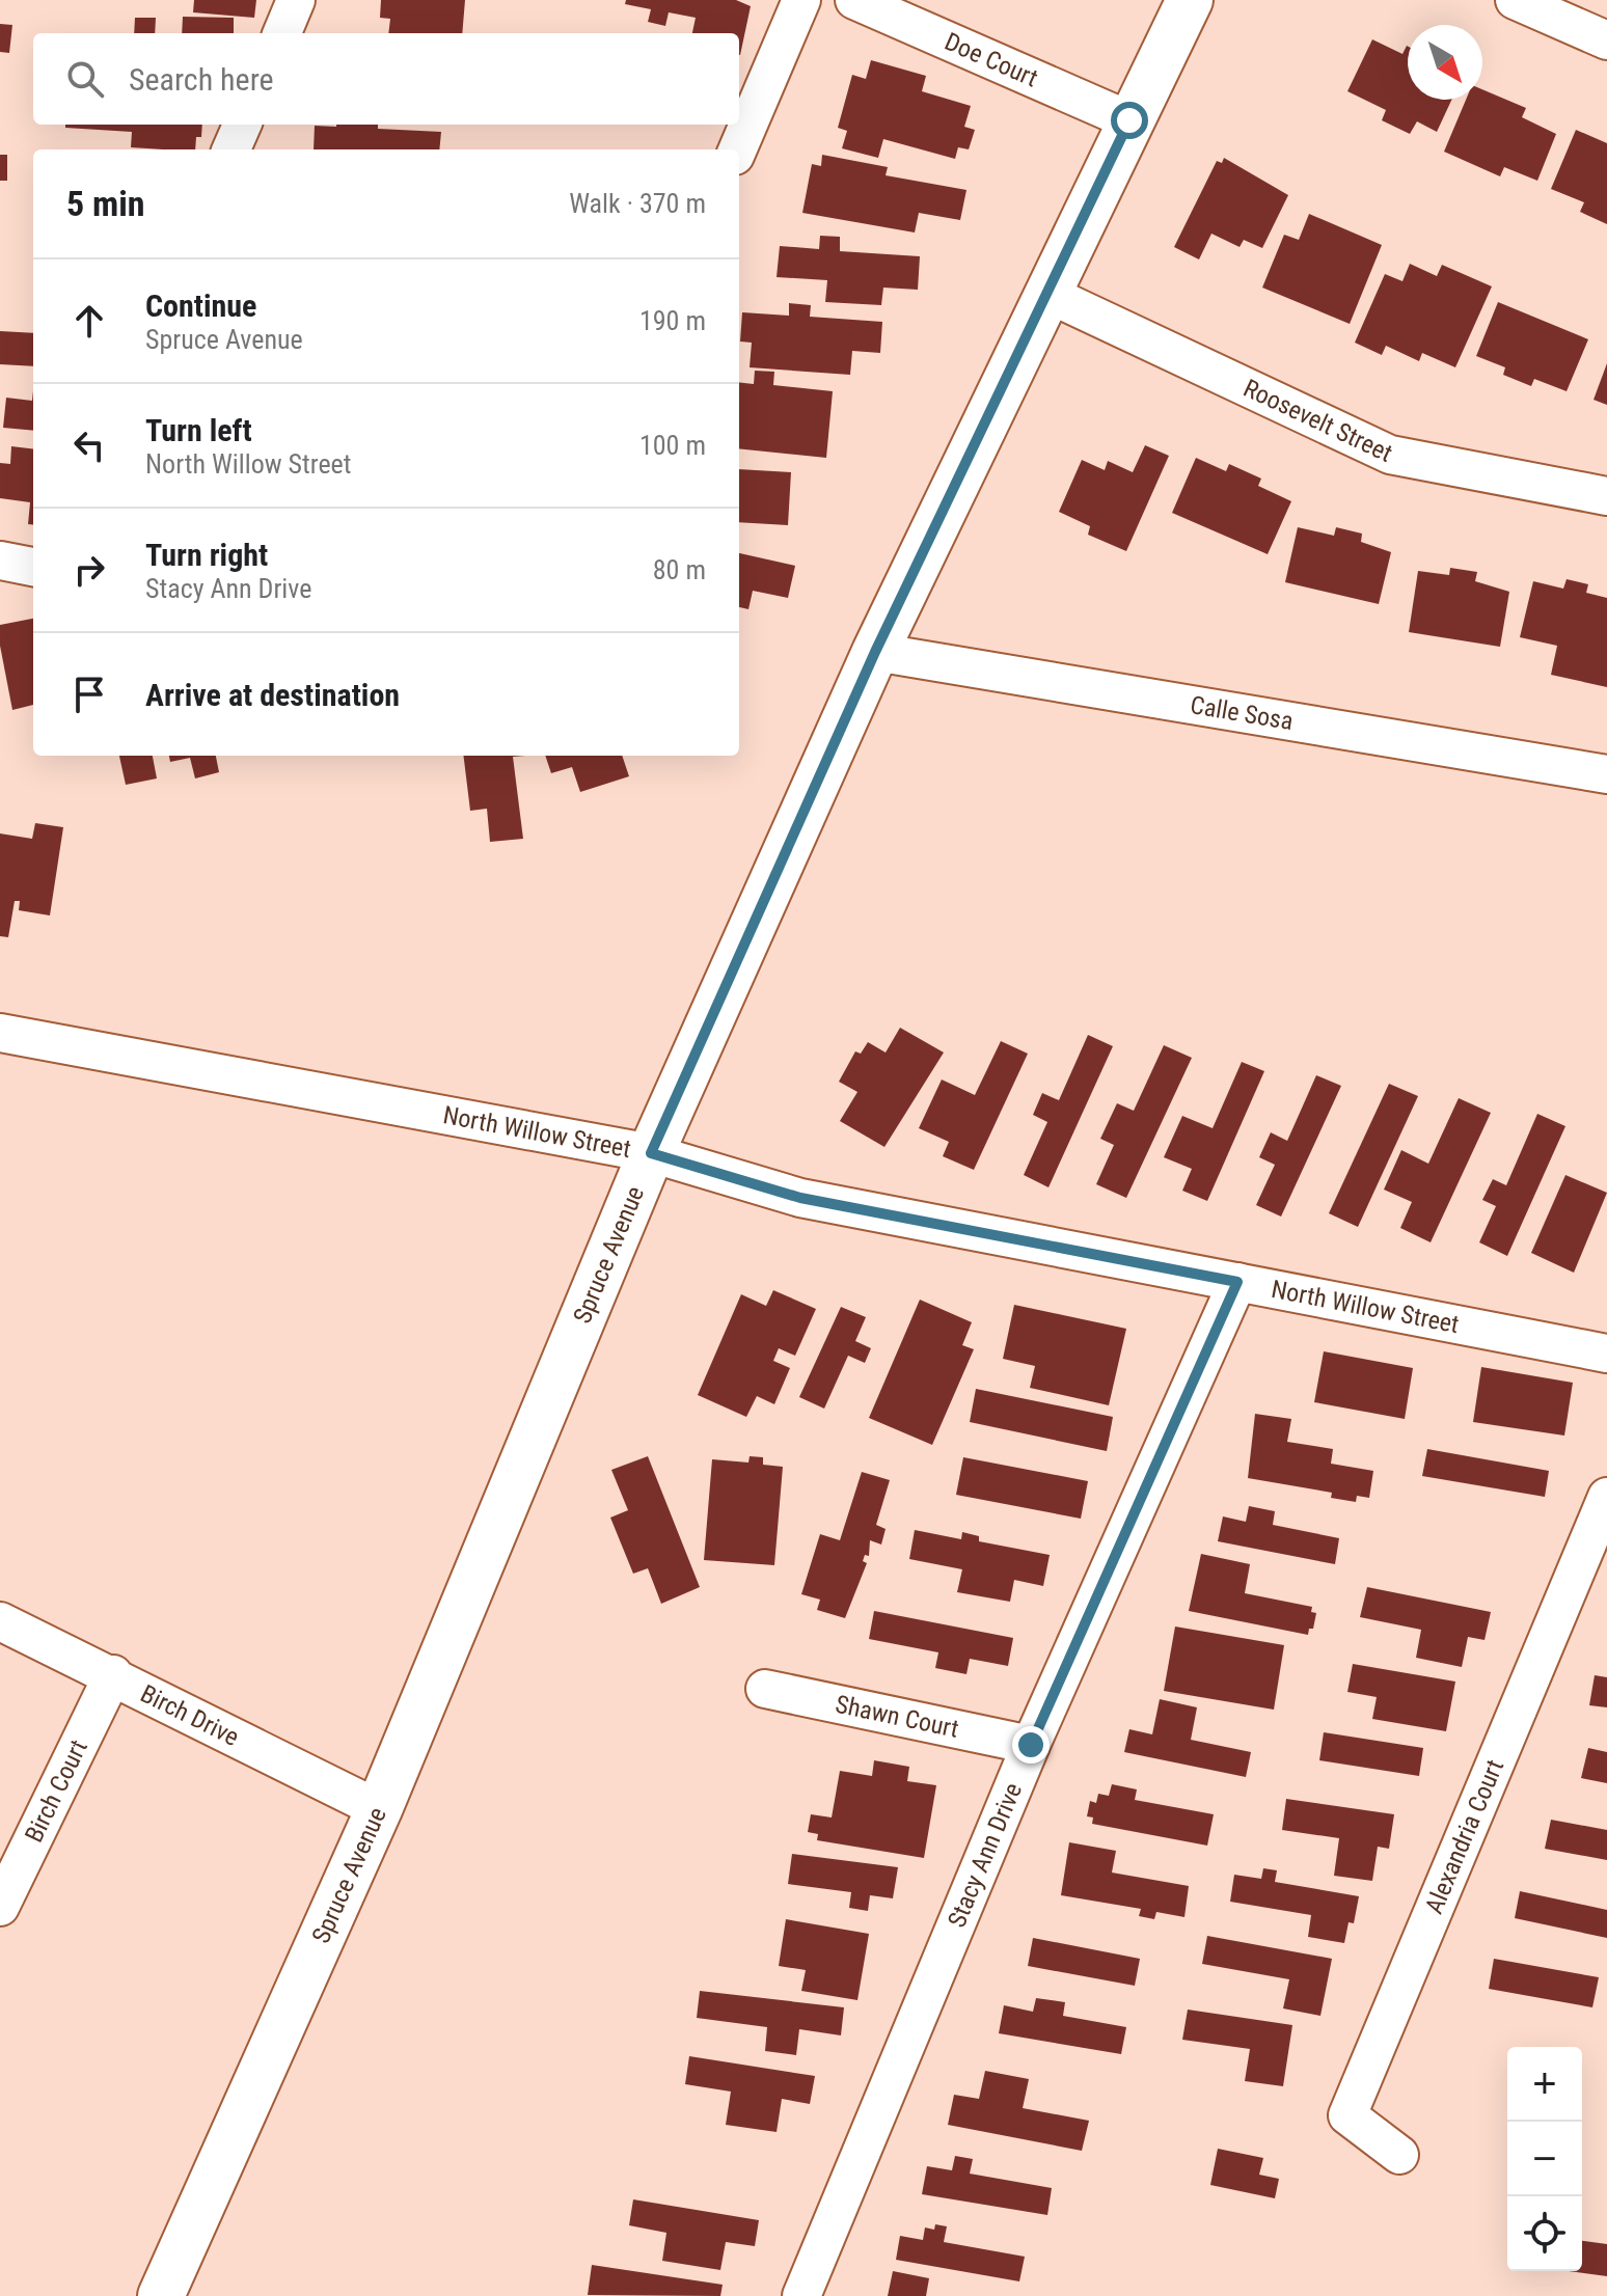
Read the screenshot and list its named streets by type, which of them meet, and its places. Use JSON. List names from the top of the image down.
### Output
{
  "streets": {
    "main road": ["Spruce Avenue"],
    "street": [
      "Doe Court",
      "Roosevelt Street",
      "Calle Sosa",
      "North Willow Street",
      "Birch Drive",
      "Shawn Court",
      "Birch Court",
      "Alexandria Court",
      "Stacy Ann Drive"
    ]
  },
  "crossings": [
    ["Doe Court", "Spruce Avenue"],
    ["Roosevelt Street", "Spruce Avenue"],
    ["Calle Sosa", "Spruce Avenue"],
    ["North Willow Street", "Spruce Avenue"],
    ["North Willow Street", "Stacy Ann Drive"],
    ["Spruce Avenue", "Birch Drive"],
    ["Birch Drive", "Birch Court"],
    ["Shawn Court", "Stacy Ann Drive"]
  ],
  "north": "bottom right",
  "page": {
    "search": "Search here",
    "heading": ["5 min", "Walk · 370 m"],
    "list": [
      ["Continue", "Spruce Avenue", "190 m"],
      ["Turn left", "North Willow Street", "100 m"],
      ["Turn right", "Stacy Ann Drive", "80 m"],
      "Arrive at destination"
    ],
    "map_buttons": ["+", "−"]
  }
}
